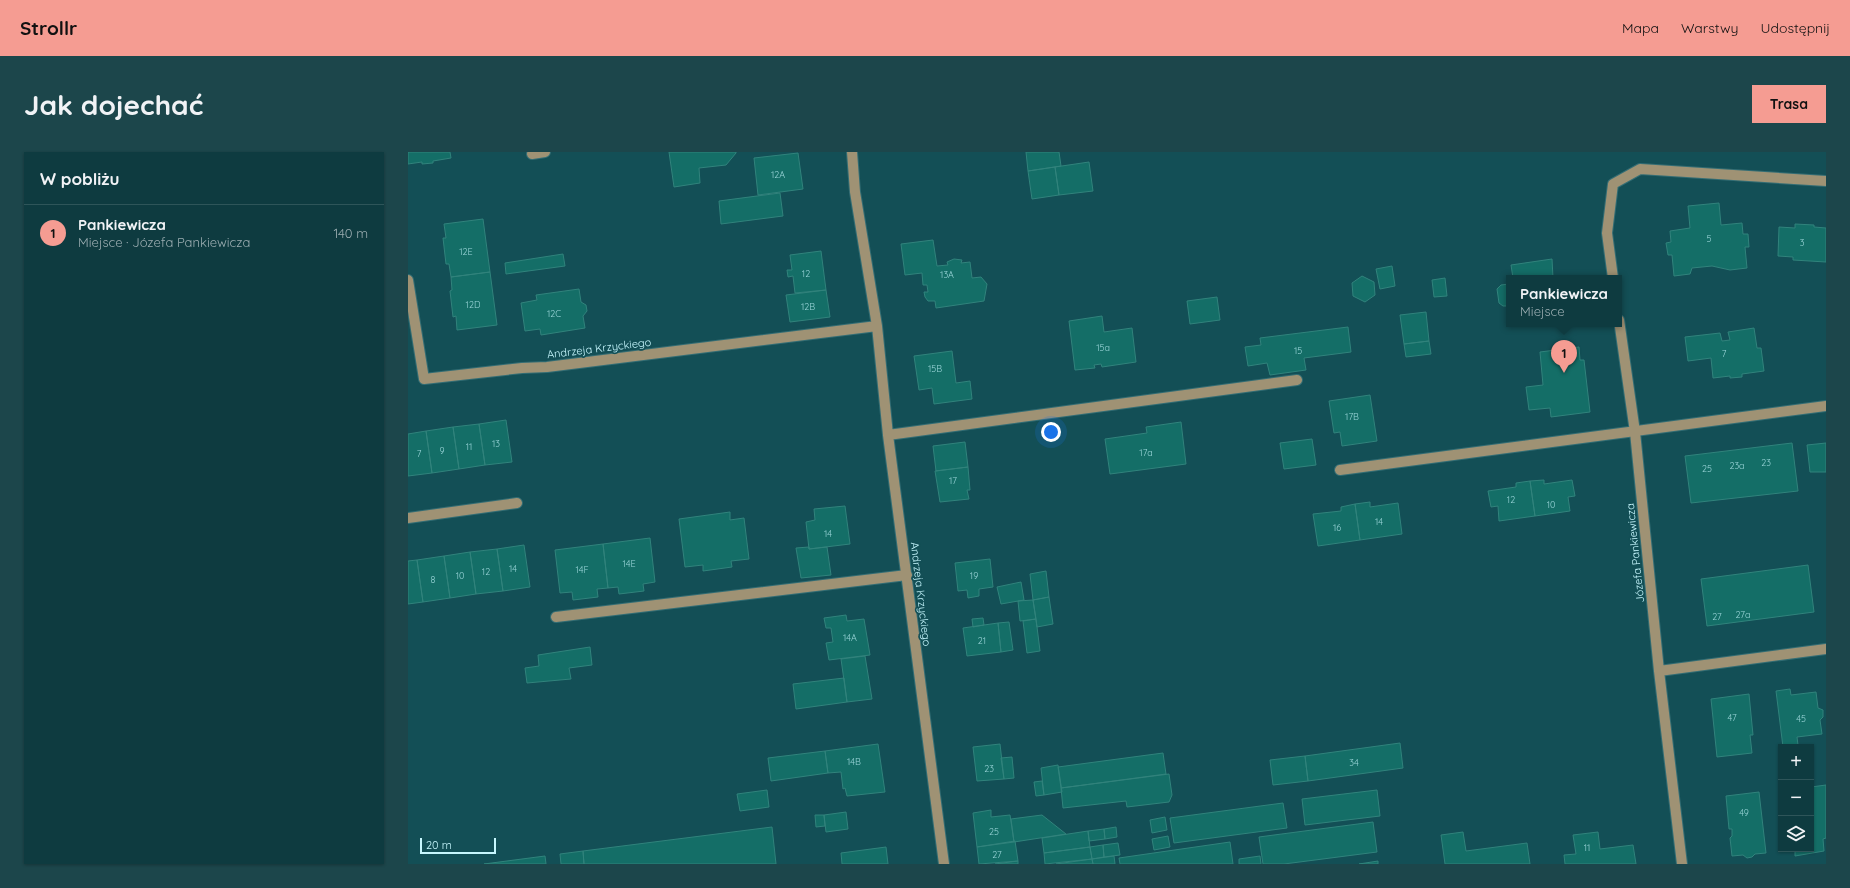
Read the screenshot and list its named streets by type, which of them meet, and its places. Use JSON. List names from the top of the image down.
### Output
{
  "streets": {
    "street": ["Andrzeja Krzyckiego", "Józefa Pankiewicza"]
  },
  "house_numbers": [
    "12A",
    "5",
    "3",
    "12E",
    "12",
    "13A",
    "12D",
    "12B",
    "12C",
    "15a",
    "15",
    "7",
    "15B",
    "17B",
    "13",
    "11",
    "9",
    "17a",
    "7",
    "23",
    "23a",
    "25",
    "17",
    "12",
    "10",
    "14",
    "16",
    "14",
    "14E",
    "14",
    "14F",
    "12",
    "10",
    "19",
    "8",
    "27a",
    "27",
    "14A",
    "21",
    "47",
    "45",
    "14B",
    "34",
    "23",
    "49",
    "25",
    "11",
    "27"
  ],
  "scale_bar": "20 m",
  "page": {
    "header": "Strollr",
    "nav": ["Mapa", "Warstwy", "Udostępnij"],
    "buttons": "Trasa",
    "title": "Jak dojechać",
    "heading": "W pobliżu",
    "list": [
      {
        "mark": "1",
        "name": "Pankiewicza",
        "note": "Miejsce · Józefa Pankiewicza",
        "value": "140 m"
      }
    ],
    "popup": ["Pankiewicza", "Miejsce"],
    "pins": "1",
    "map_buttons": ["+", "−"],
    "scale": "20 m"
  }
}
